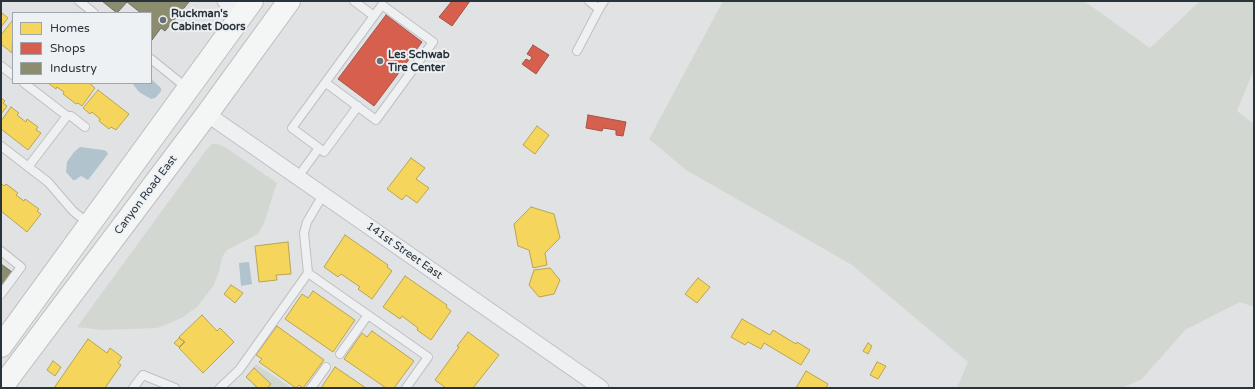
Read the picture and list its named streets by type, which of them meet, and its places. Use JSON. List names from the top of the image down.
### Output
{
  "streets": {
    "main road": ["Canyon Road East"],
    "street": ["141st Street East"]
  },
  "crossings": [
    ["Canyon Road East", "141st Street East"]
  ],
  "places": ["Ruckman's Cabinet Doors", "Les Schwab Tire Center"],
  "legend": ["Homes", "Shops", "Industry"]
}
